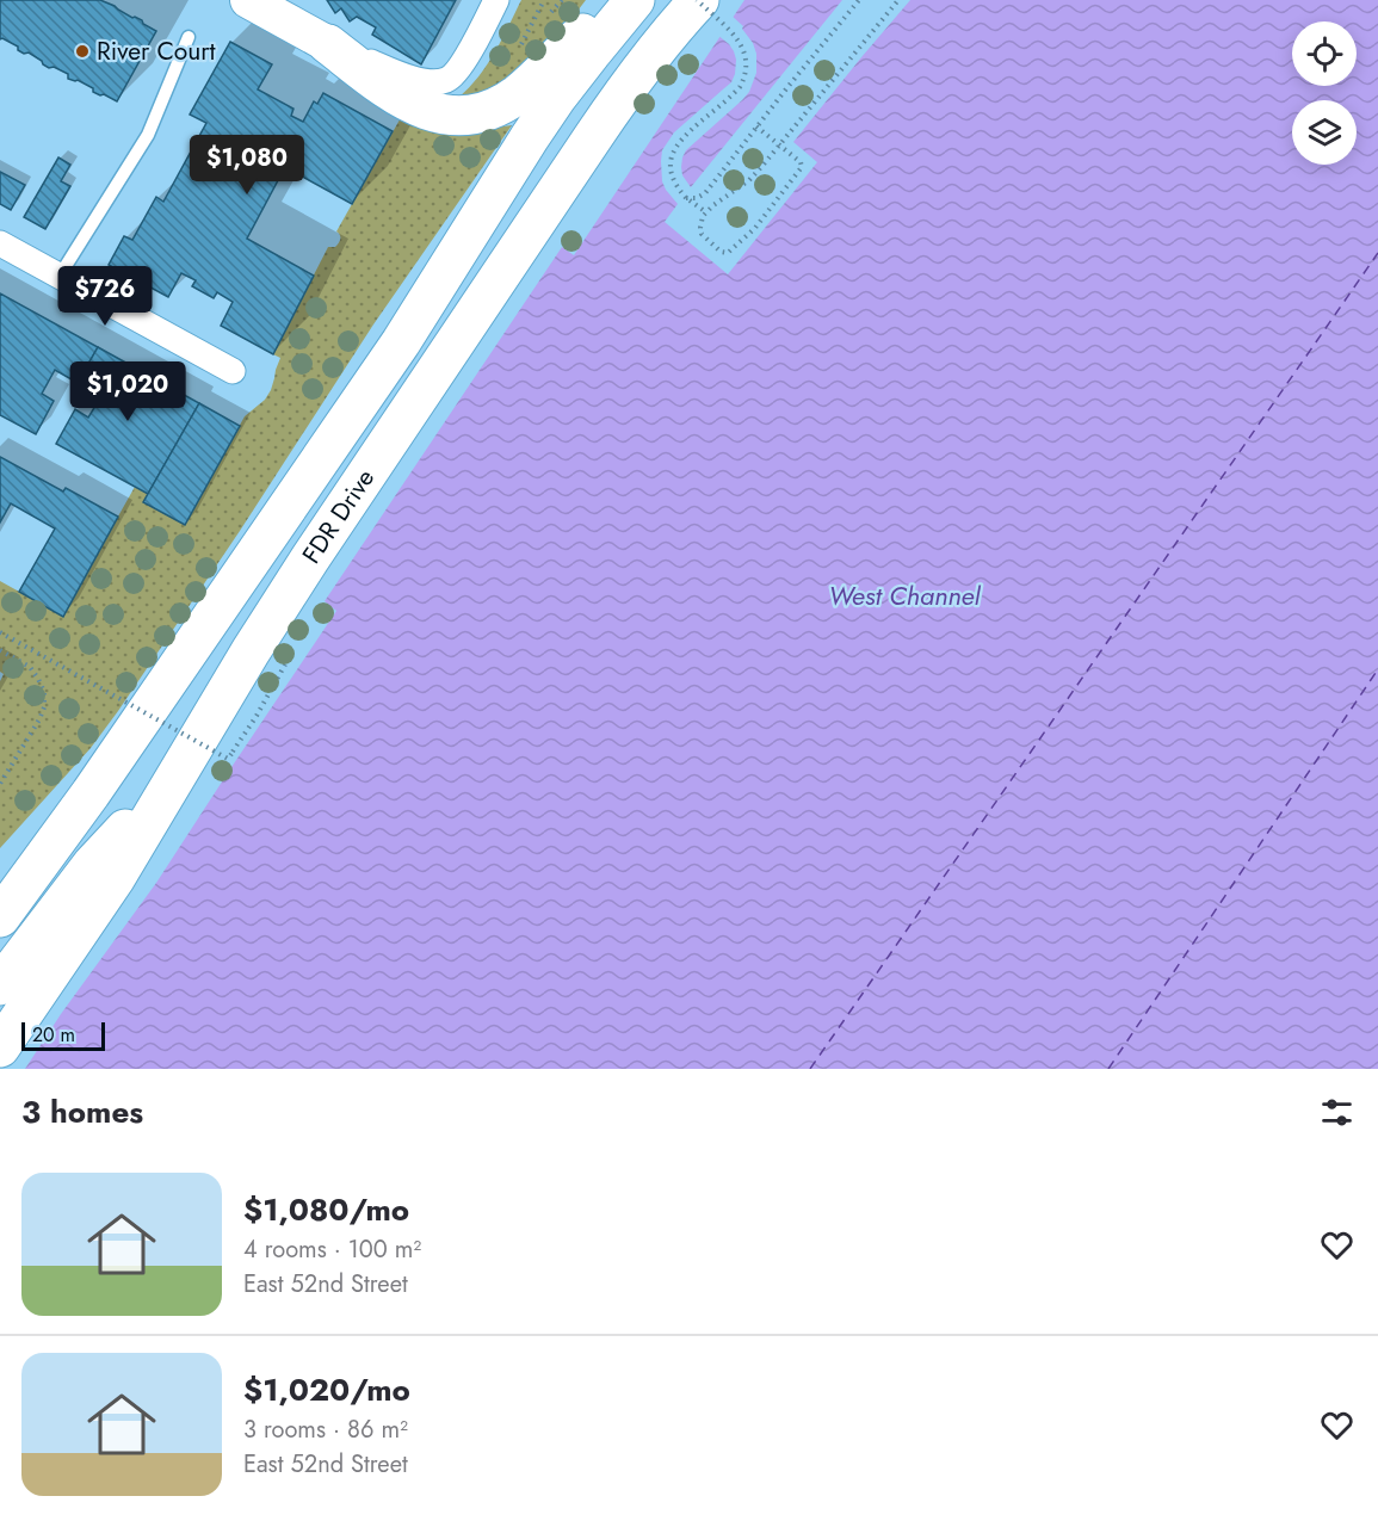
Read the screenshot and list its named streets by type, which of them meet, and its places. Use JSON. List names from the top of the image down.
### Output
{
  "streets": {
    "highway": ["FDR Drive"]
  },
  "water": ["West Channel"],
  "places": ["River Court"],
  "scale_bar": "20 m",
  "page": {
    "price": ["$1,080", "$726", "$1,020"],
    "scale": "20 m",
    "heading": "3 homes",
    "list": [
      {
        "name": "$1,080/mo",
        "note": "4 rooms · 100 m² · East 52nd Street"
      },
      {
        "name": "$1,020/mo",
        "note": "3 rooms · 86 m² · East 52nd Street"
      }
    ]
  }
}
